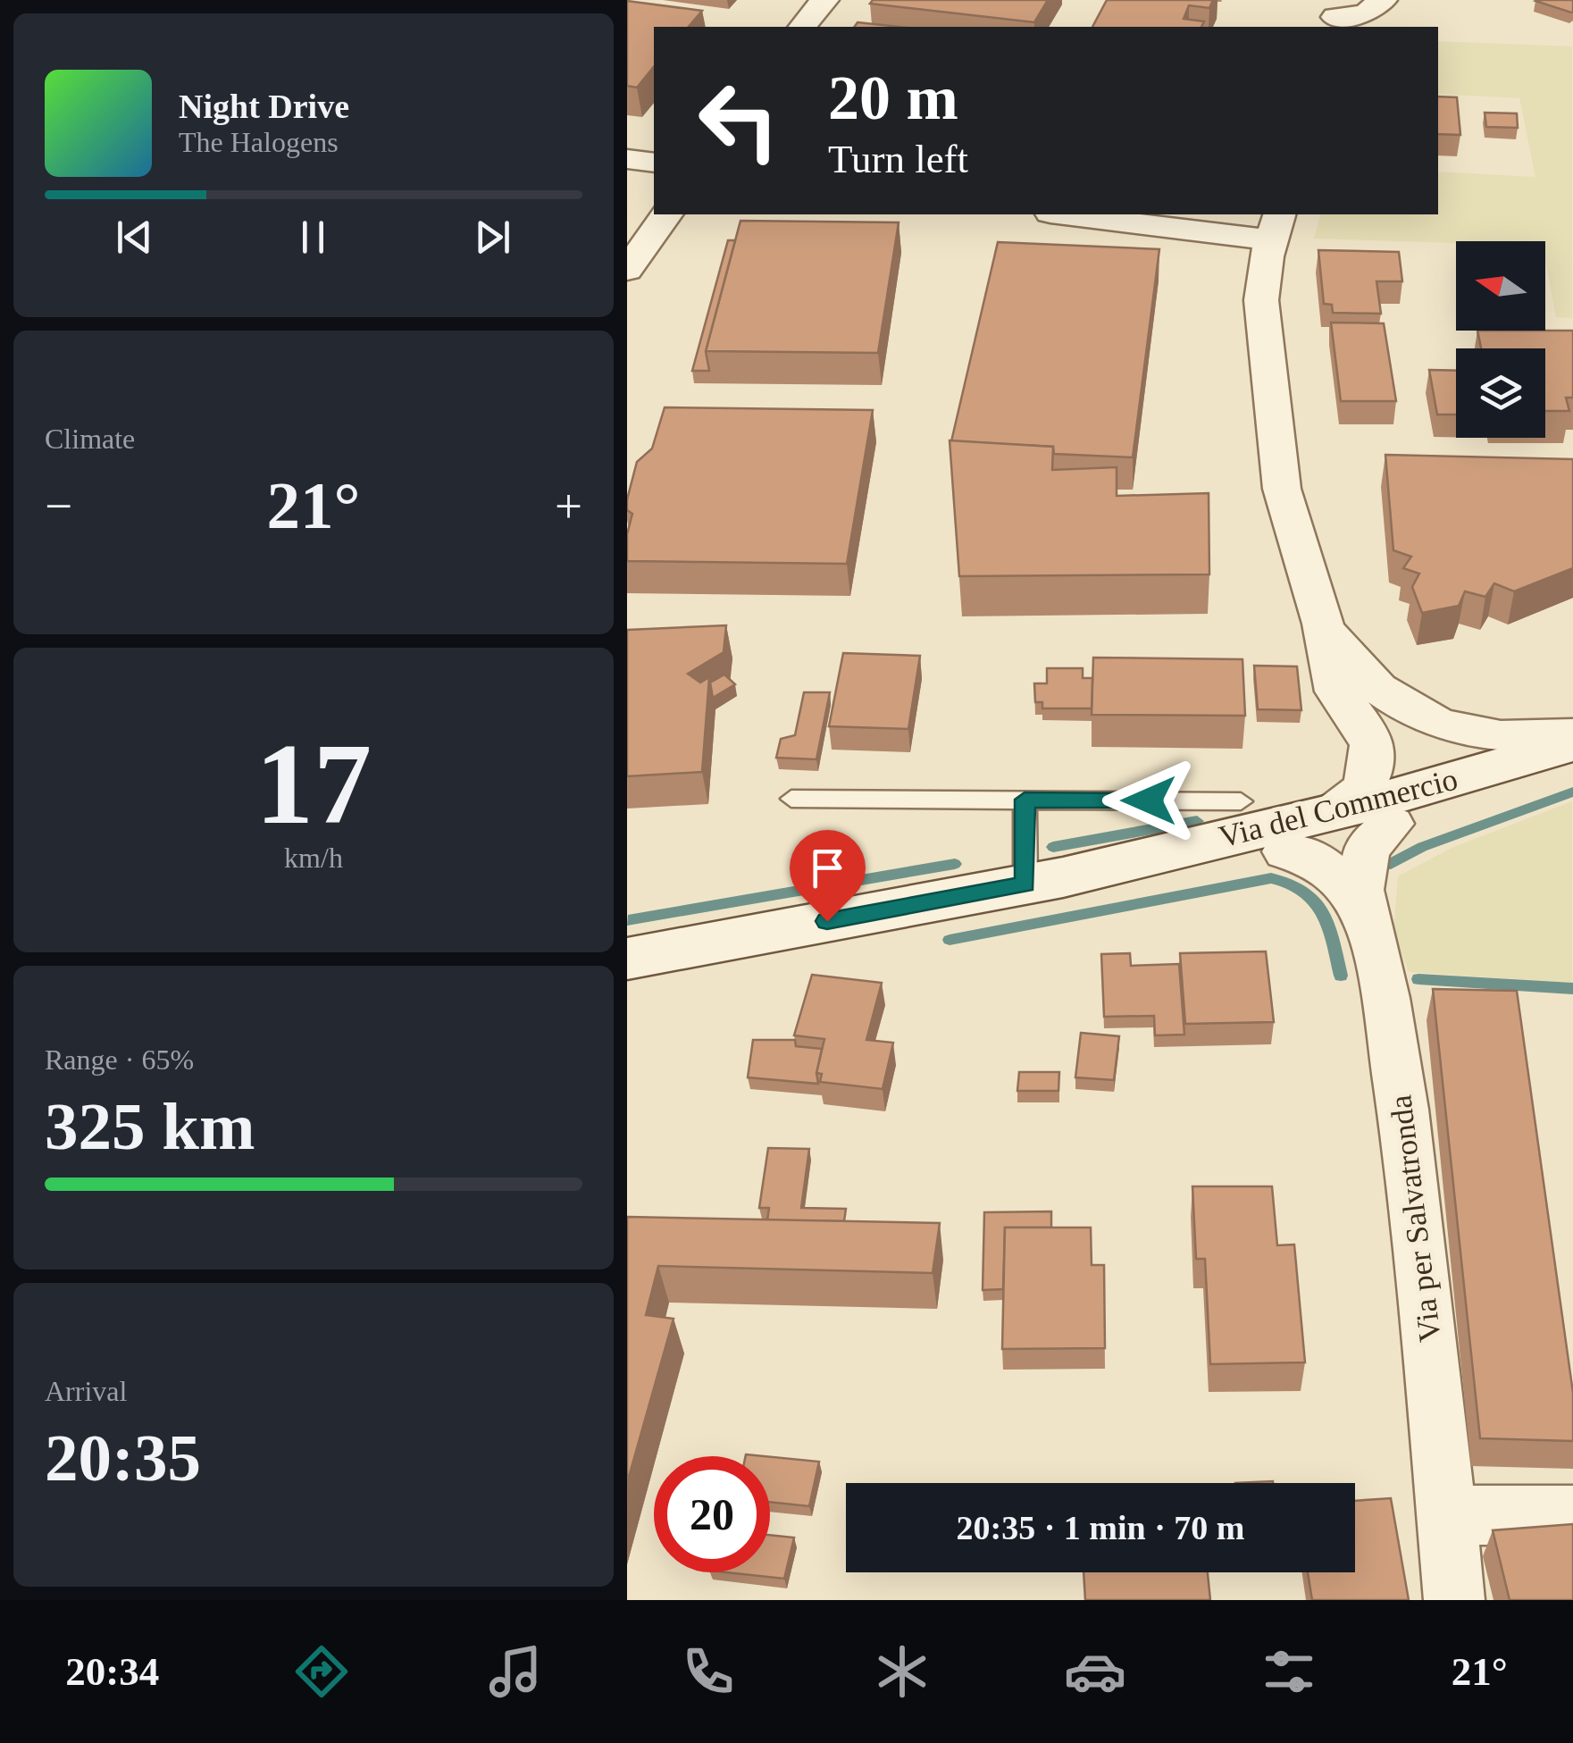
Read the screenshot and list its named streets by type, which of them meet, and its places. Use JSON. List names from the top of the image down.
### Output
{
  "streets": {
    "street": ["Via del Commercio", "Via per Salvatronda"]
  },
  "crossings": [
    ["Via del Commercio", "Via per Salvatronda"]
  ],
  "north": "left",
  "page": {
    "turn": ["20 m", "Turn left"],
    "song": ["Night Drive", "The Halogens"],
    "tile": [
      "Climate",
      ["17", "km/h"],
      ["Range · 65%", "325 km"],
      ["Arrival", "20:35"]
    ],
    "heat": ["−", "21°", "+"],
    "limit": "20",
    "trip": "20:35 · 1 min · 70 m",
    "tabs": ["20:34", "21°"]
  }
}
